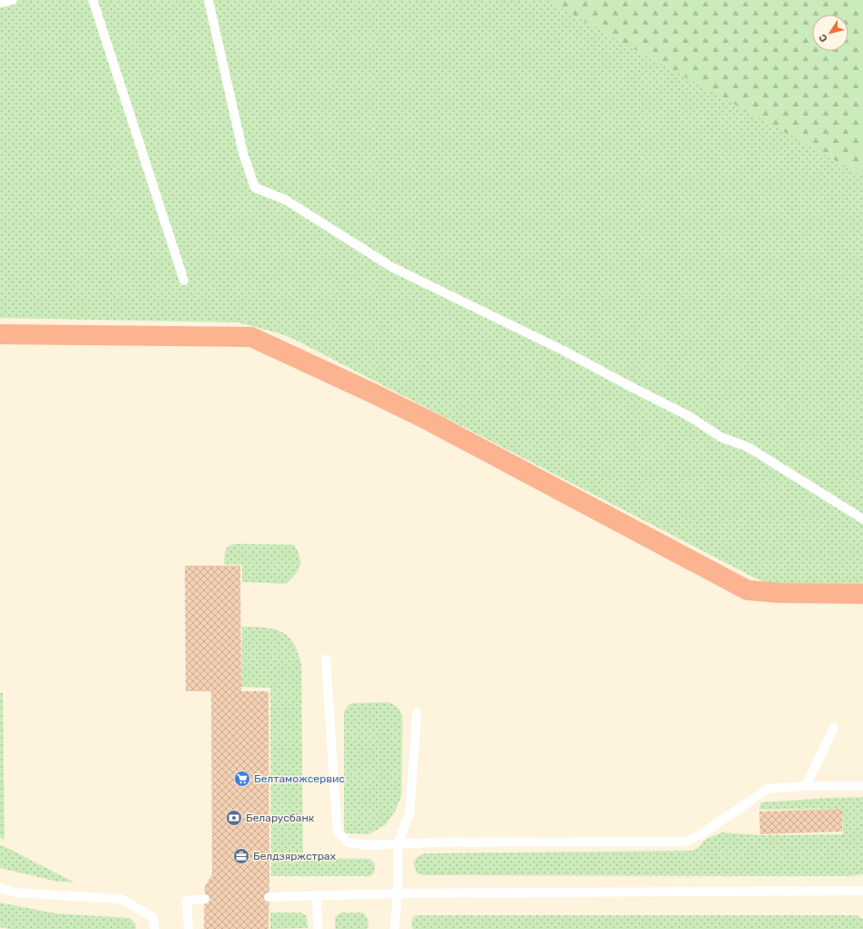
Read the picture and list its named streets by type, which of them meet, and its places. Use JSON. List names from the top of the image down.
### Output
{
  "places": {
    "supermarket": ["Белтаможсервис"],
    "bank": ["Беларусбанк"],
    "office": ["Белдзяржстрах"]
  },
  "north": "bottom left"
}
